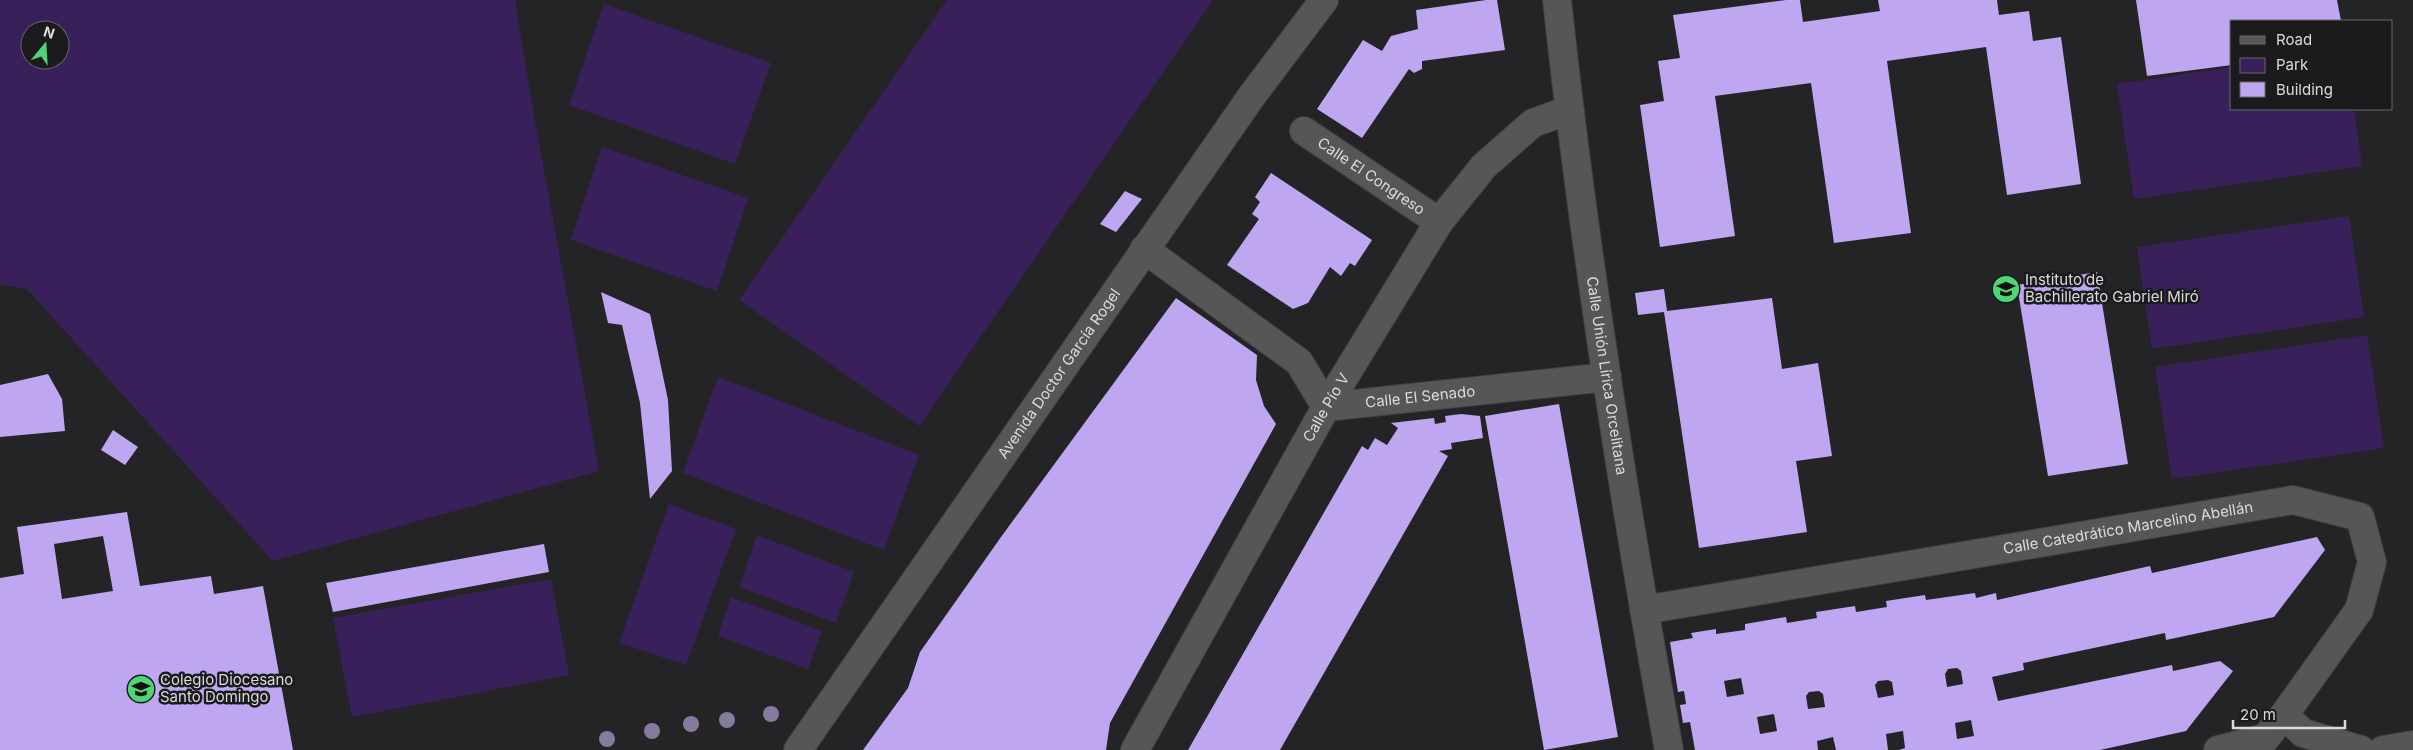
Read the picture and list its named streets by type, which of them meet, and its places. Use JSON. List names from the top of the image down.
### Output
{
  "streets": {
    "street": [
      "Calle El Congreso",
      "Avenida Doctor García Rogel",
      "Calle Unión Lírica Orcelitana",
      "Calle El Senado",
      "Calle Pío V",
      "Calle Catedrático Marcelino Abellán"
    ]
  },
  "crossings": [
    ["Calle El Congreso", "Calle Pío V"],
    ["Calle Unión Lírica Orcelitana", "Calle El Senado"],
    ["Calle Unión Lírica Orcelitana", "Calle Pío V"],
    ["Calle Unión Lírica Orcelitana", "Calle Catedrático Marcelino Abellán"],
    ["Calle El Senado", "Calle Pío V"]
  ],
  "places": {
    "school or university": ["Instituto de Bachillerato Gabriel Miró", "Colegio Diocesano Santo Domingo"]
  },
  "legend": ["Road", "Park", "Building"],
  "scale_bar": "20 m",
  "north": "top"
}
